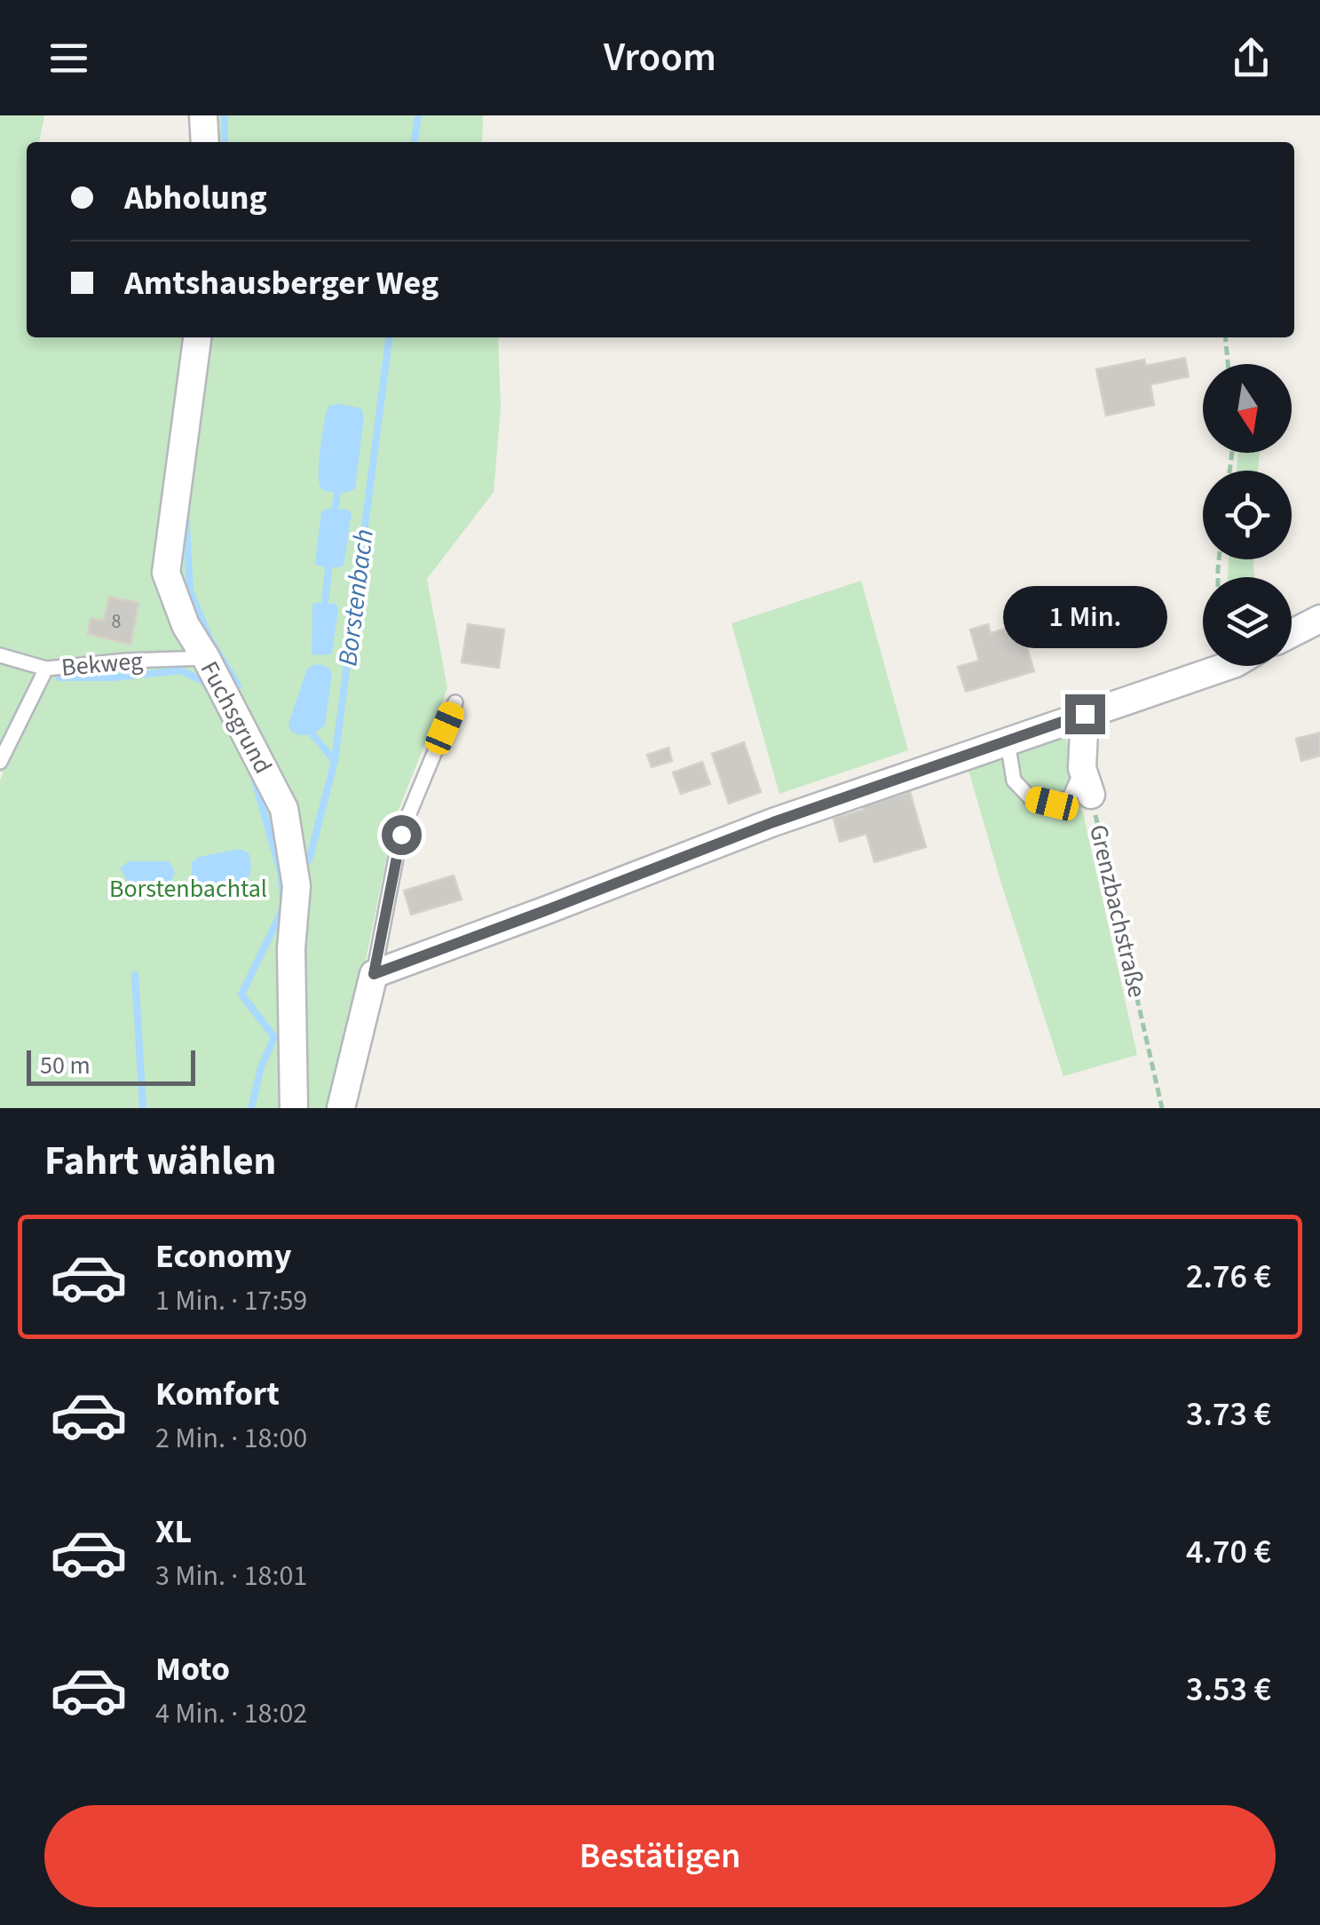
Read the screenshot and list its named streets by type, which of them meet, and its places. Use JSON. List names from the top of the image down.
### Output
{
  "streets": {
    "street": ["Fuchsgrund", "Grenzbachstraße"],
    "lane": ["Bekweg"]
  },
  "crossings": [
    ["Bekweg", "Fuchsgrund"]
  ],
  "water": ["Borstenbach"],
  "parks": ["Borstenbachtal"],
  "house_numbers": ["8"],
  "scale_bar": "50 m",
  "north": "bottom",
  "page": {
    "header": "Vroom",
    "banner": ["Abholung", "Amtshausberger Weg"],
    "bubble": "1 Min.",
    "scale": "50 m",
    "heading": "Fahrt wählen",
    "list": [
      {
        "name": "Economy",
        "note": "1 Min. · 17:59",
        "value": "2.76 €"
      },
      {
        "name": "Komfort",
        "note": "2 Min. · 18:00",
        "value": "3.73 €"
      },
      {
        "name": "XL",
        "note": "3 Min. · 18:01",
        "value": "4.70 €"
      },
      {
        "name": "Moto",
        "note": "4 Min. · 18:02",
        "value": "3.53 €"
      }
    ],
    "buttons": "Bestätigen"
  }
}
